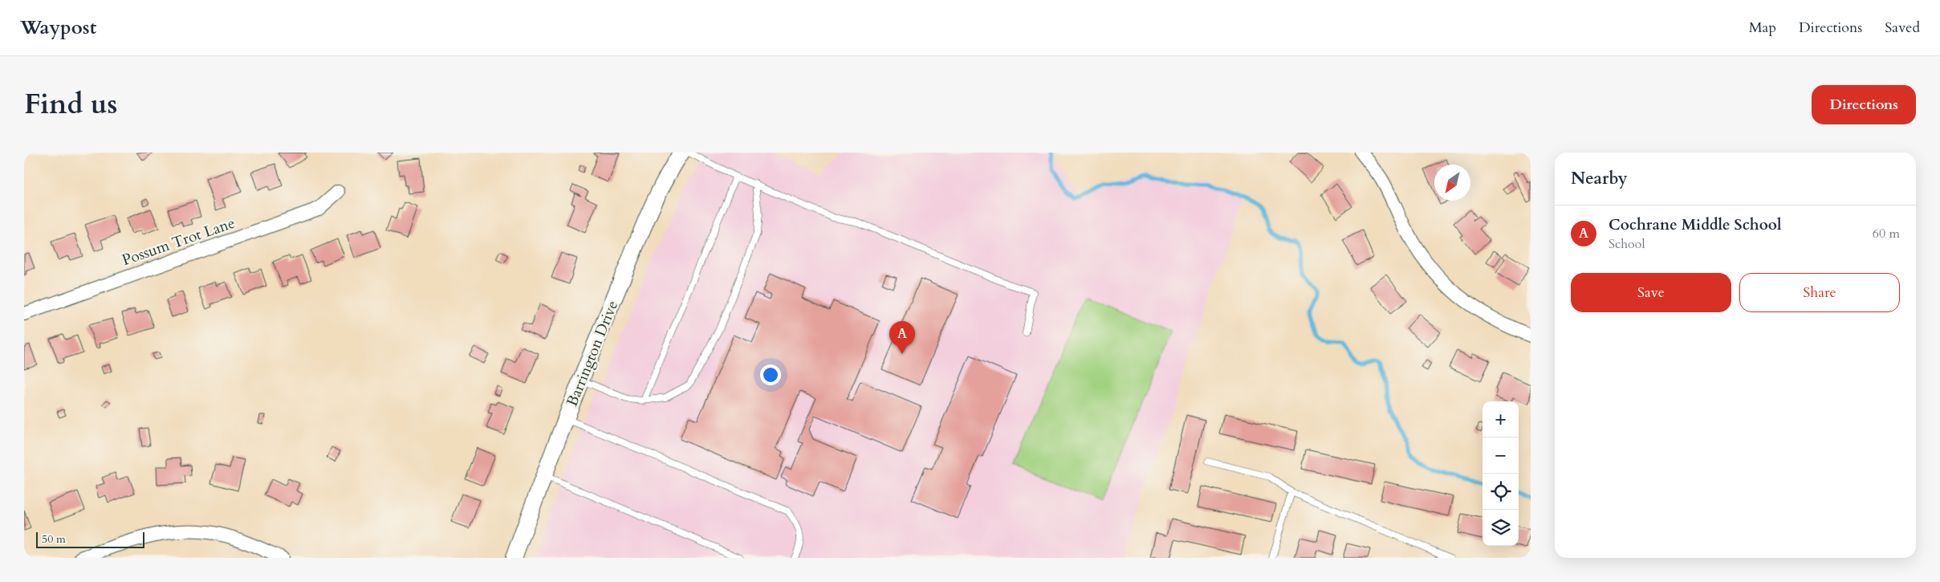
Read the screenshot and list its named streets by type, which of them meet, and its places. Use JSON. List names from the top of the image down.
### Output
{
  "streets": {
    "street": ["Possum Trot Lane", "Barrington Drive"]
  },
  "scale_bar": "50 m",
  "north": "bottom left",
  "page": {
    "header": "Waypost",
    "nav": ["Map", "Directions", "Saved"],
    "title": "Find us",
    "buttons": [
      "Directions",
      ["Save", "Share"]
    ],
    "heading": "Nearby",
    "list": [
      {
        "mark": "A",
        "name": "Cochrane Middle School",
        "note": "School",
        "value": "60 m"
      }
    ],
    "pins": "A",
    "map_buttons": ["+", "−"],
    "scale": "50 m"
  }
}
